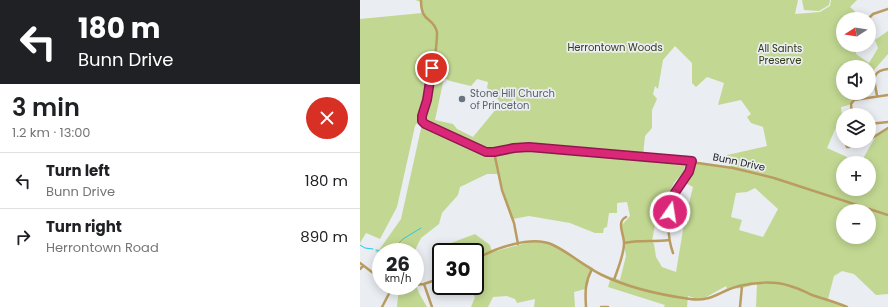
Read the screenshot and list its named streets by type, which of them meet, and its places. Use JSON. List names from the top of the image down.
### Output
{
  "streets": {
    "street": ["Bunn Drive"]
  },
  "parks": ["Herrontown Woods", "All Saints Preserve"],
  "places": ["Stone Hill Church of Princeton"],
  "north": "left",
  "page": {
    "turn": ["180 m", "Bunn Drive"],
    "map_buttons": ["+", "−"],
    "heading": ["3 min", "1.2 km · 13:00"],
    "list": [
      {
        "name": "Turn left",
        "note": "Bunn Drive",
        "value": "180 m"
      },
      {
        "name": "Turn right",
        "note": "Herrontown Road",
        "value": "890 m"
      }
    ],
    "speed": "26 km/h",
    "limit": "30"
  }
}
